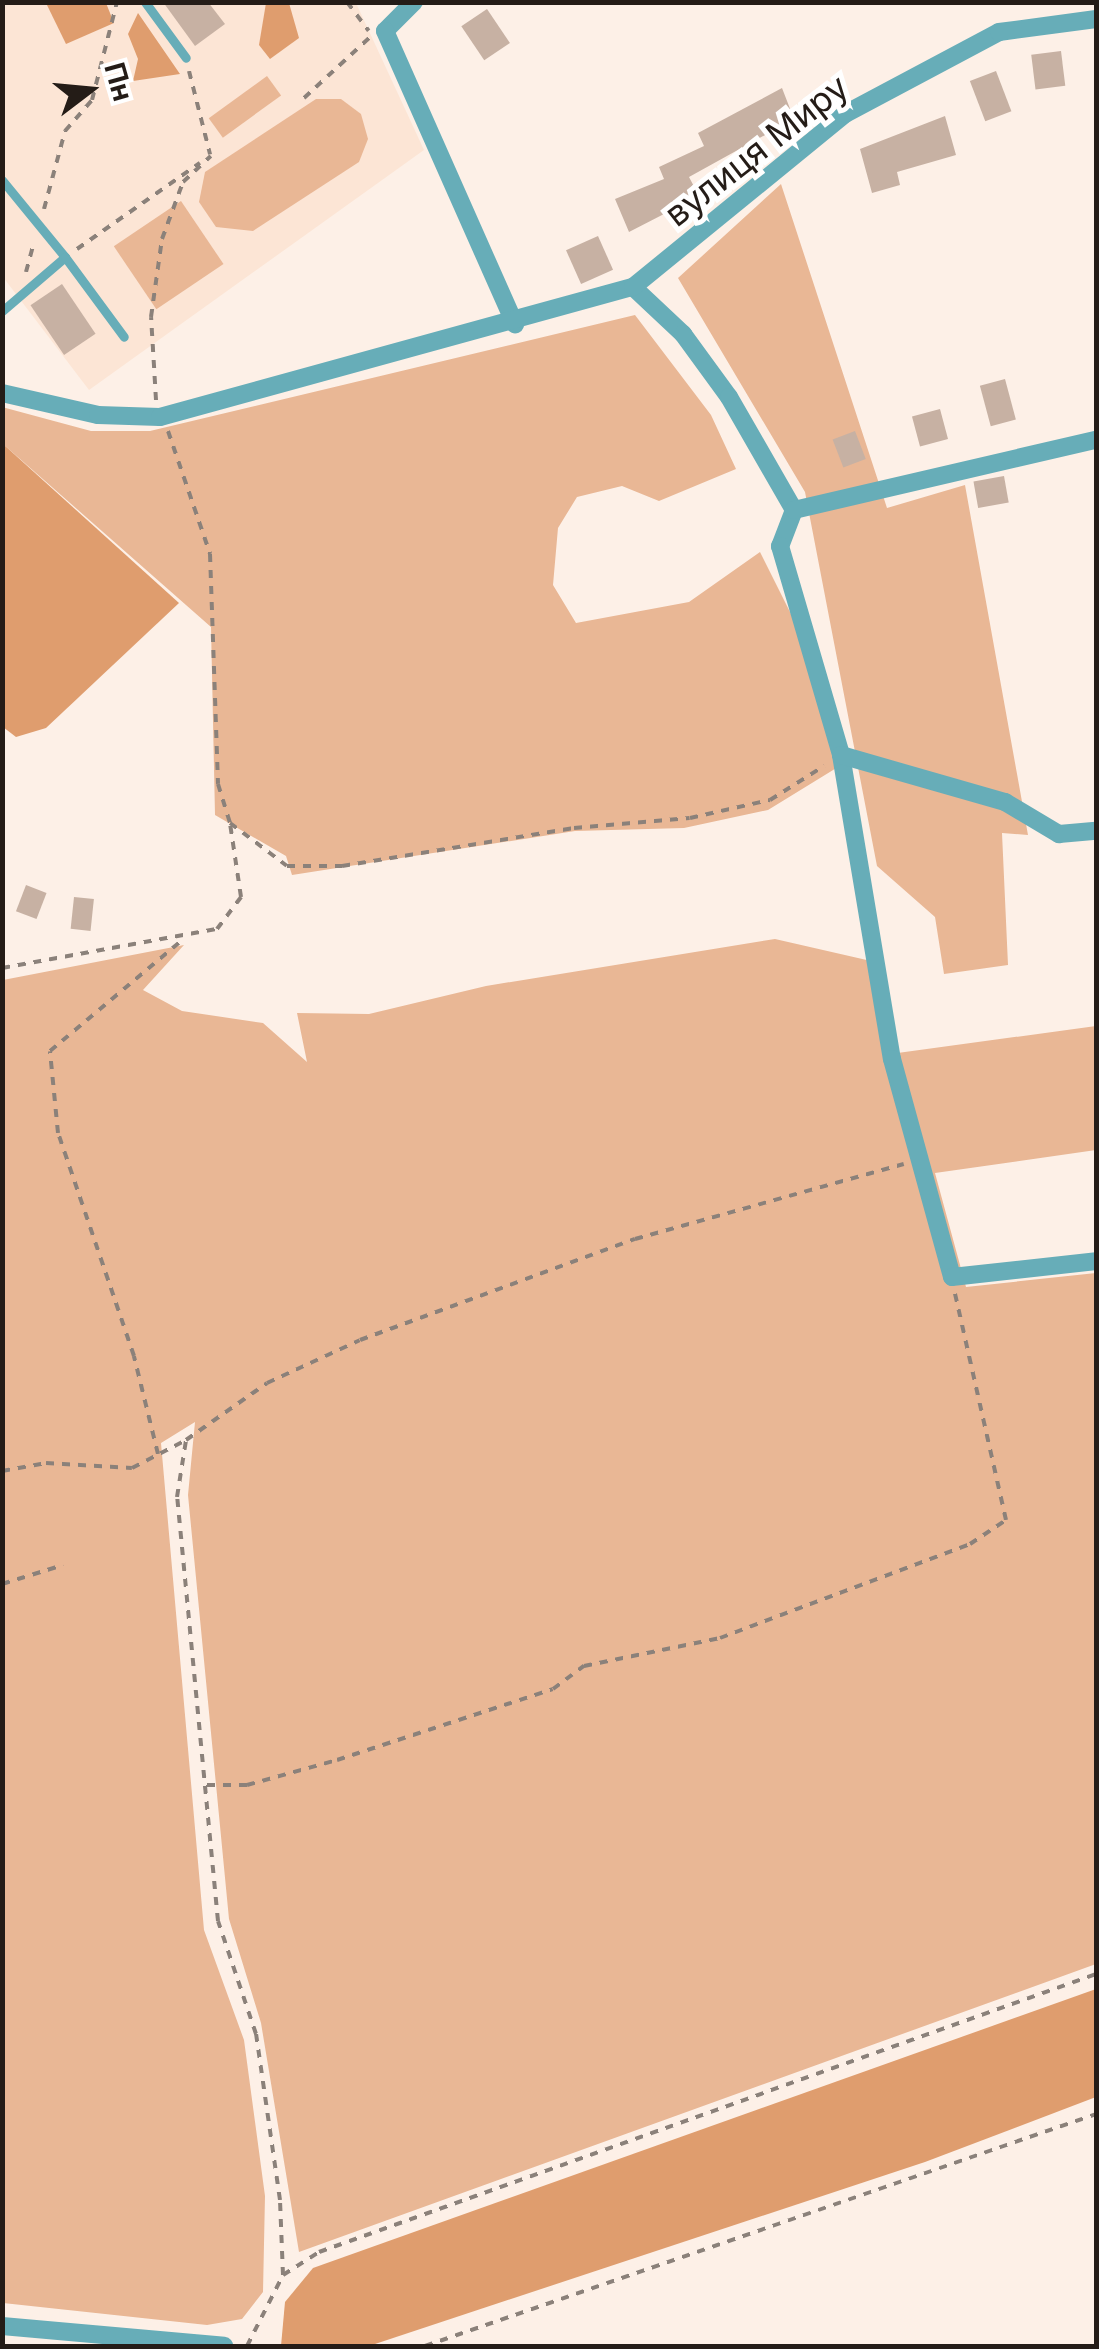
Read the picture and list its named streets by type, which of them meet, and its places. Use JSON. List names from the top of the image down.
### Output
{
  "streets": {
    "street": ["вулиця Миру"]
  },
  "north": "right"
}
